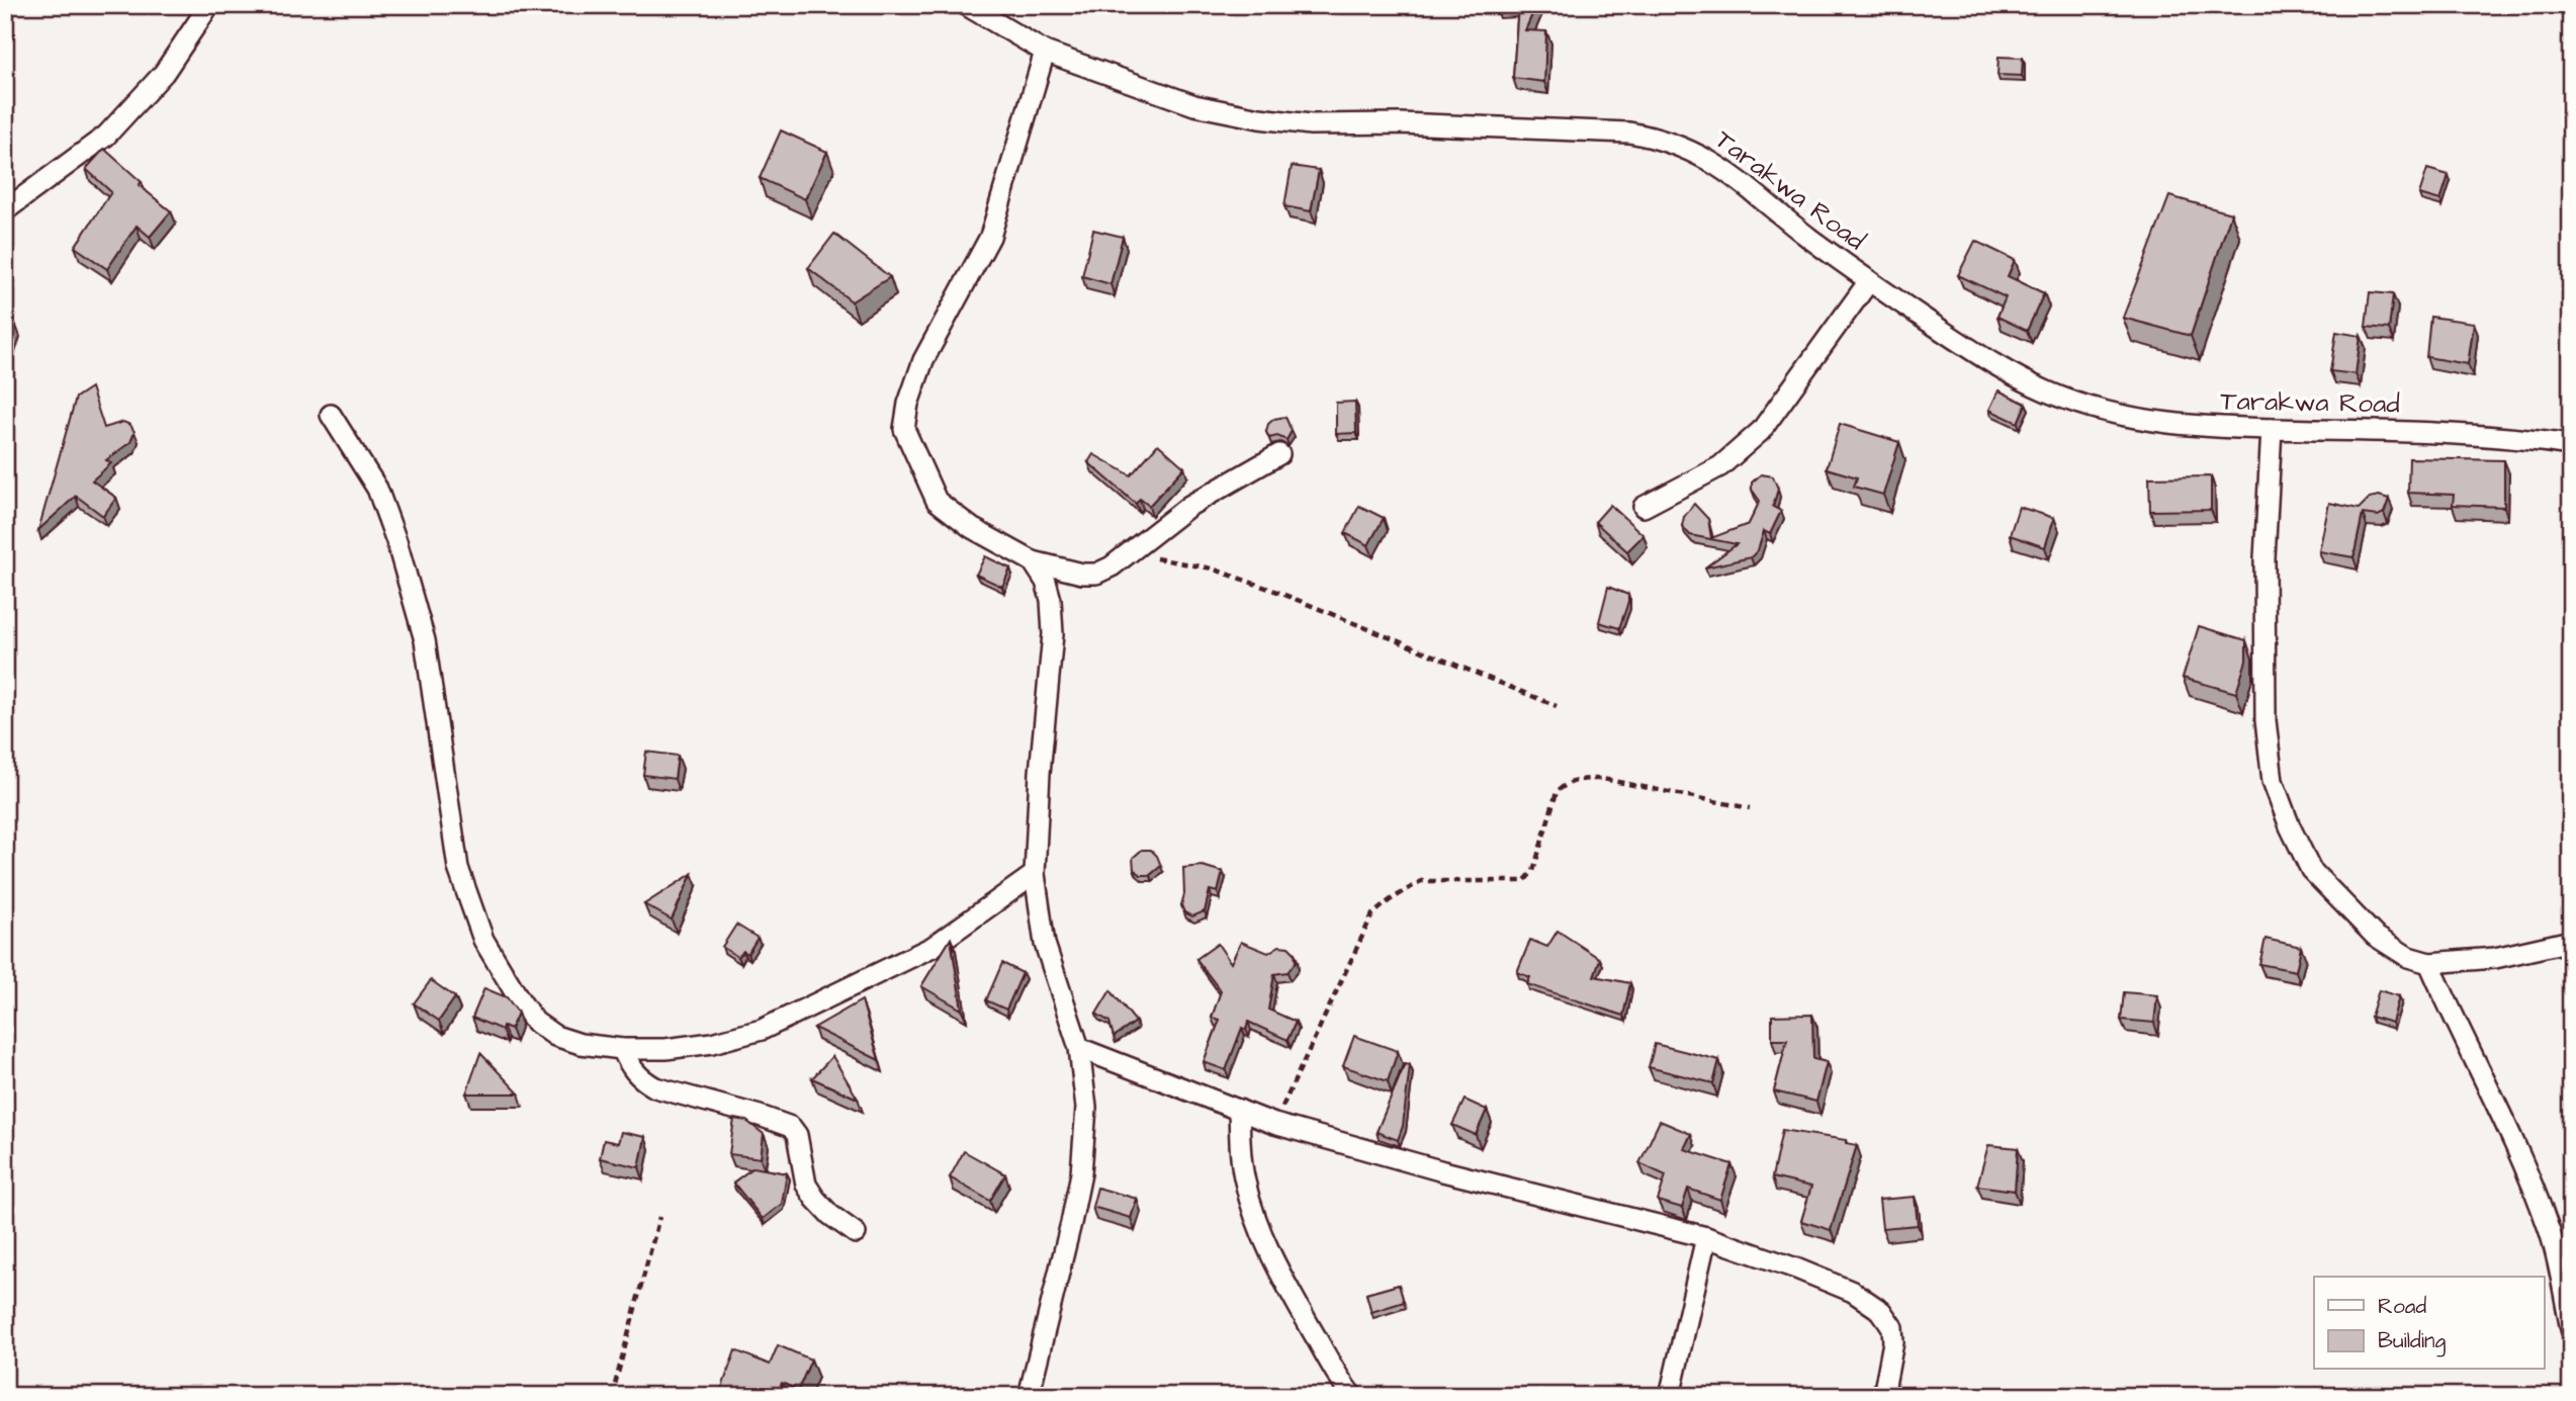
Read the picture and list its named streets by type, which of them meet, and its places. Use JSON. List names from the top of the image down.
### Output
{
  "streets": {
    "street": ["Tarakwa Road"]
  },
  "legend": ["Road", "Building"]
}
